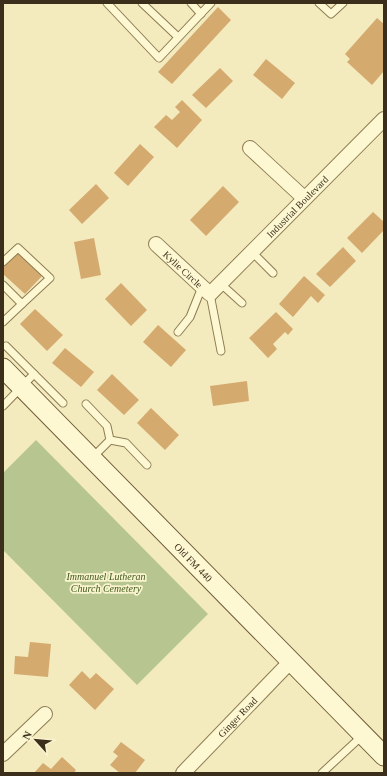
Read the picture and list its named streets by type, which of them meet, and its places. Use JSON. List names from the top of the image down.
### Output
{
  "streets": {
    "street": [
      "Industrial Boulevard",
      "Kylie Circle",
      "Old FM 440",
      "Ginger Road"
    ]
  },
  "crossings": [
    ["Industrial Boulevard", "Kylie Circle"],
    ["Old FM 440", "Ginger Road"]
  ],
  "parks": ["Immanuel Lutheran Church Cemetery"],
  "north": "top left"
}
